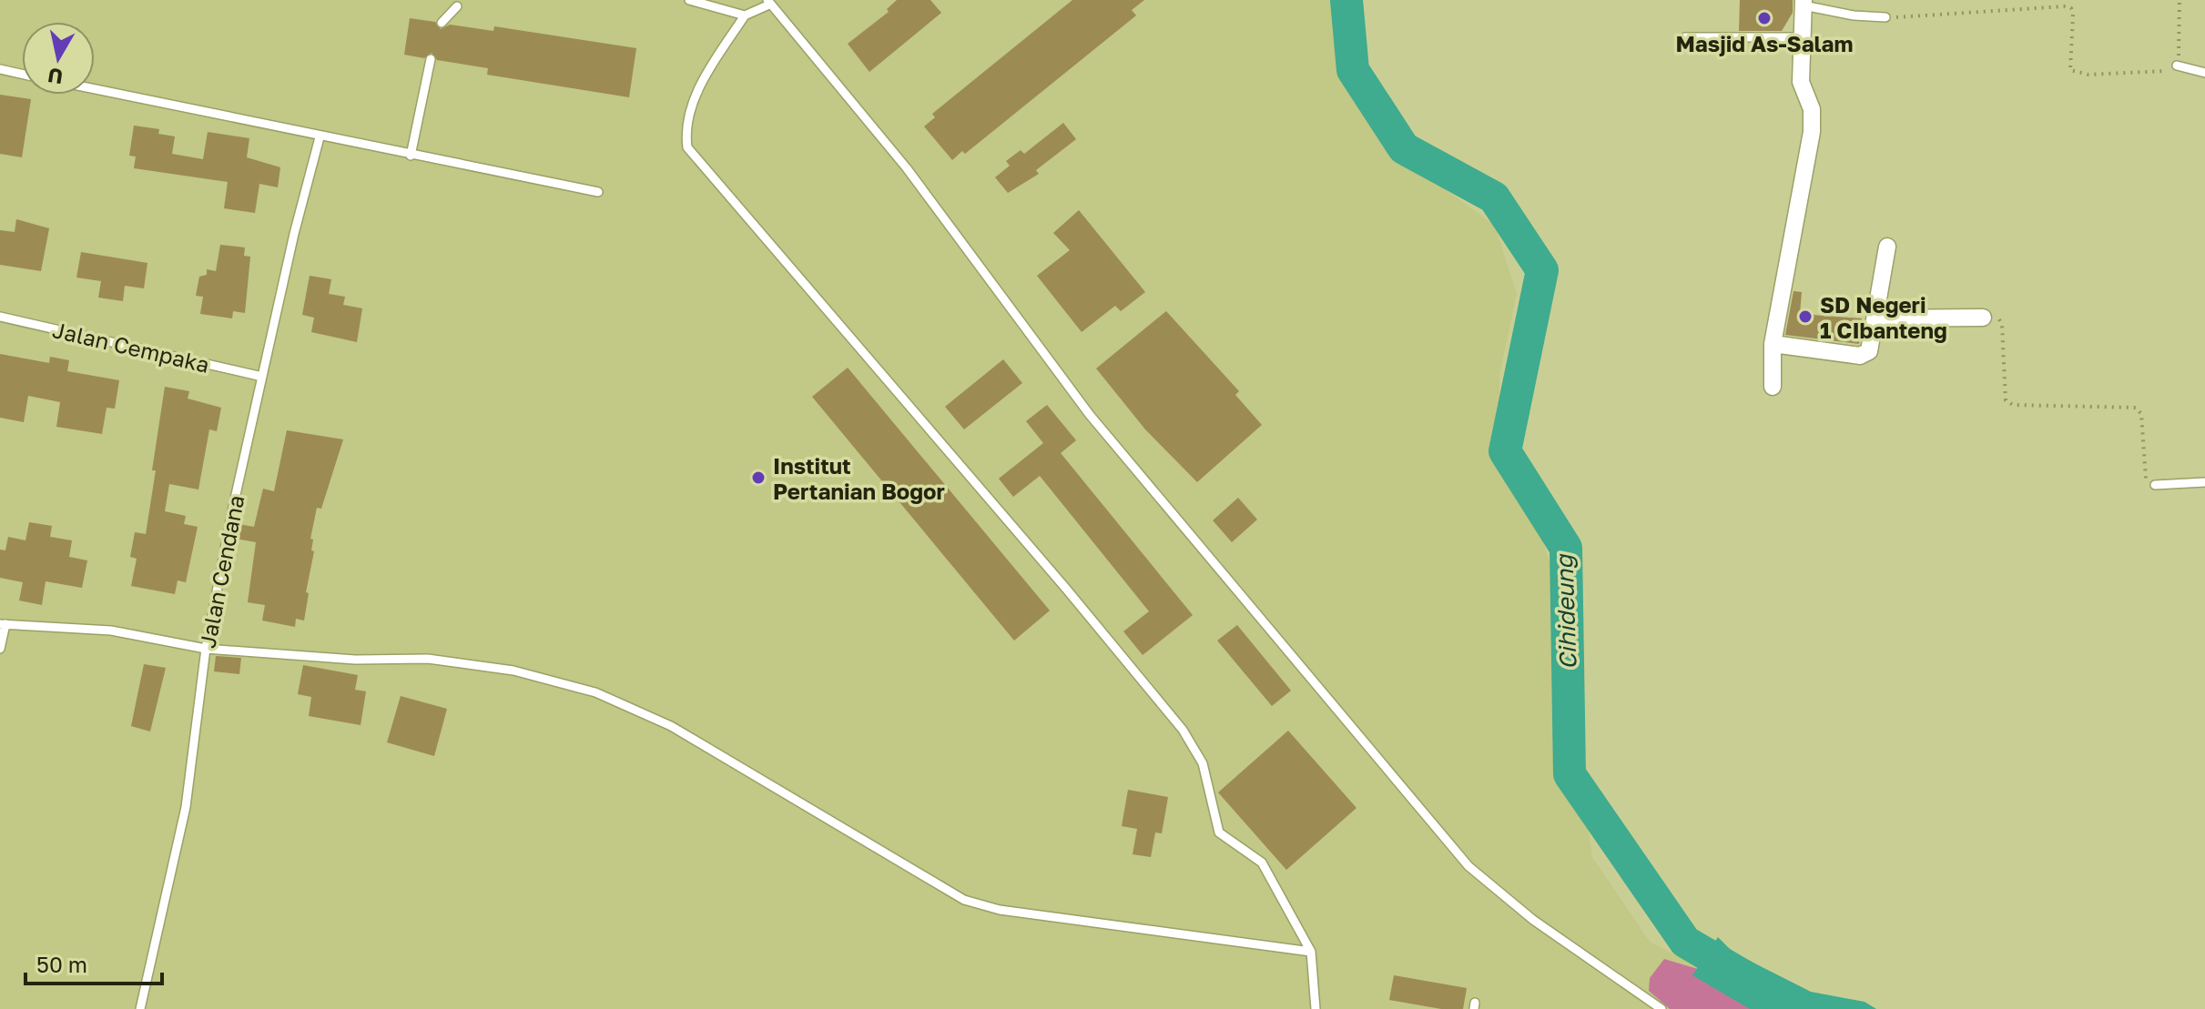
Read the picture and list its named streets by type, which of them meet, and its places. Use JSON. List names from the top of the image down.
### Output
{
  "streets": {
    "lane": ["Jalan Cempaka", "Jalan Cendana"]
  },
  "crossings": [
    ["Jalan Cempaka", "Jalan Cendana"]
  ],
  "water": ["Cihideung"],
  "places": ["Masjid As-Salam", "SD Negeri 1 CIbanteng", "Institut Pertanian Bogor"],
  "scale_bar": "50 m",
  "north": "bottom"
}
